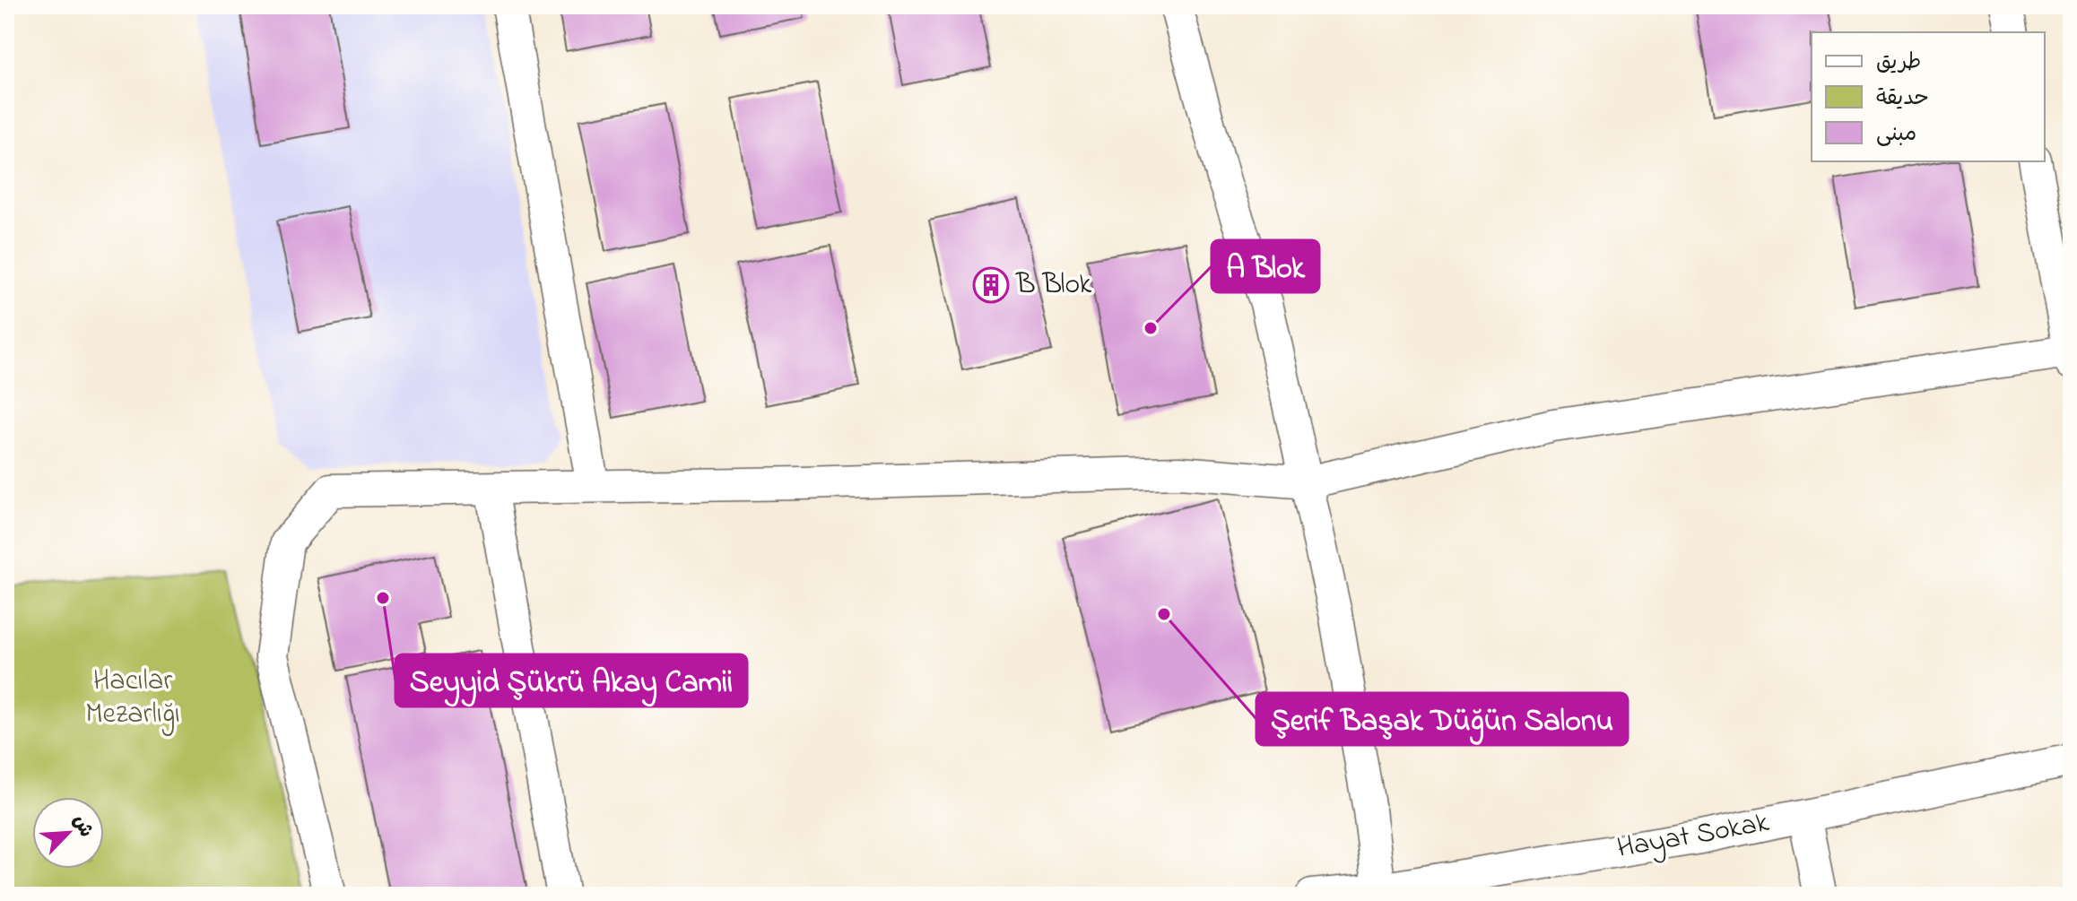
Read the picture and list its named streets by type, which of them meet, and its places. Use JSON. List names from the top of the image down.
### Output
{
  "streets": {
    "street": ["Hayat Sokak"]
  },
  "parks": ["Hacılar Mezarlığı"],
  "places": {
    "building": ["B Blok"],
    "other": ["A Blok", "Seyyid Şükrü Akay Camii", "Şerif Başak Düğün Salonu"]
  },
  "legend": ["طريق", "حديقة", "مبنى"],
  "north": "top right"
}
